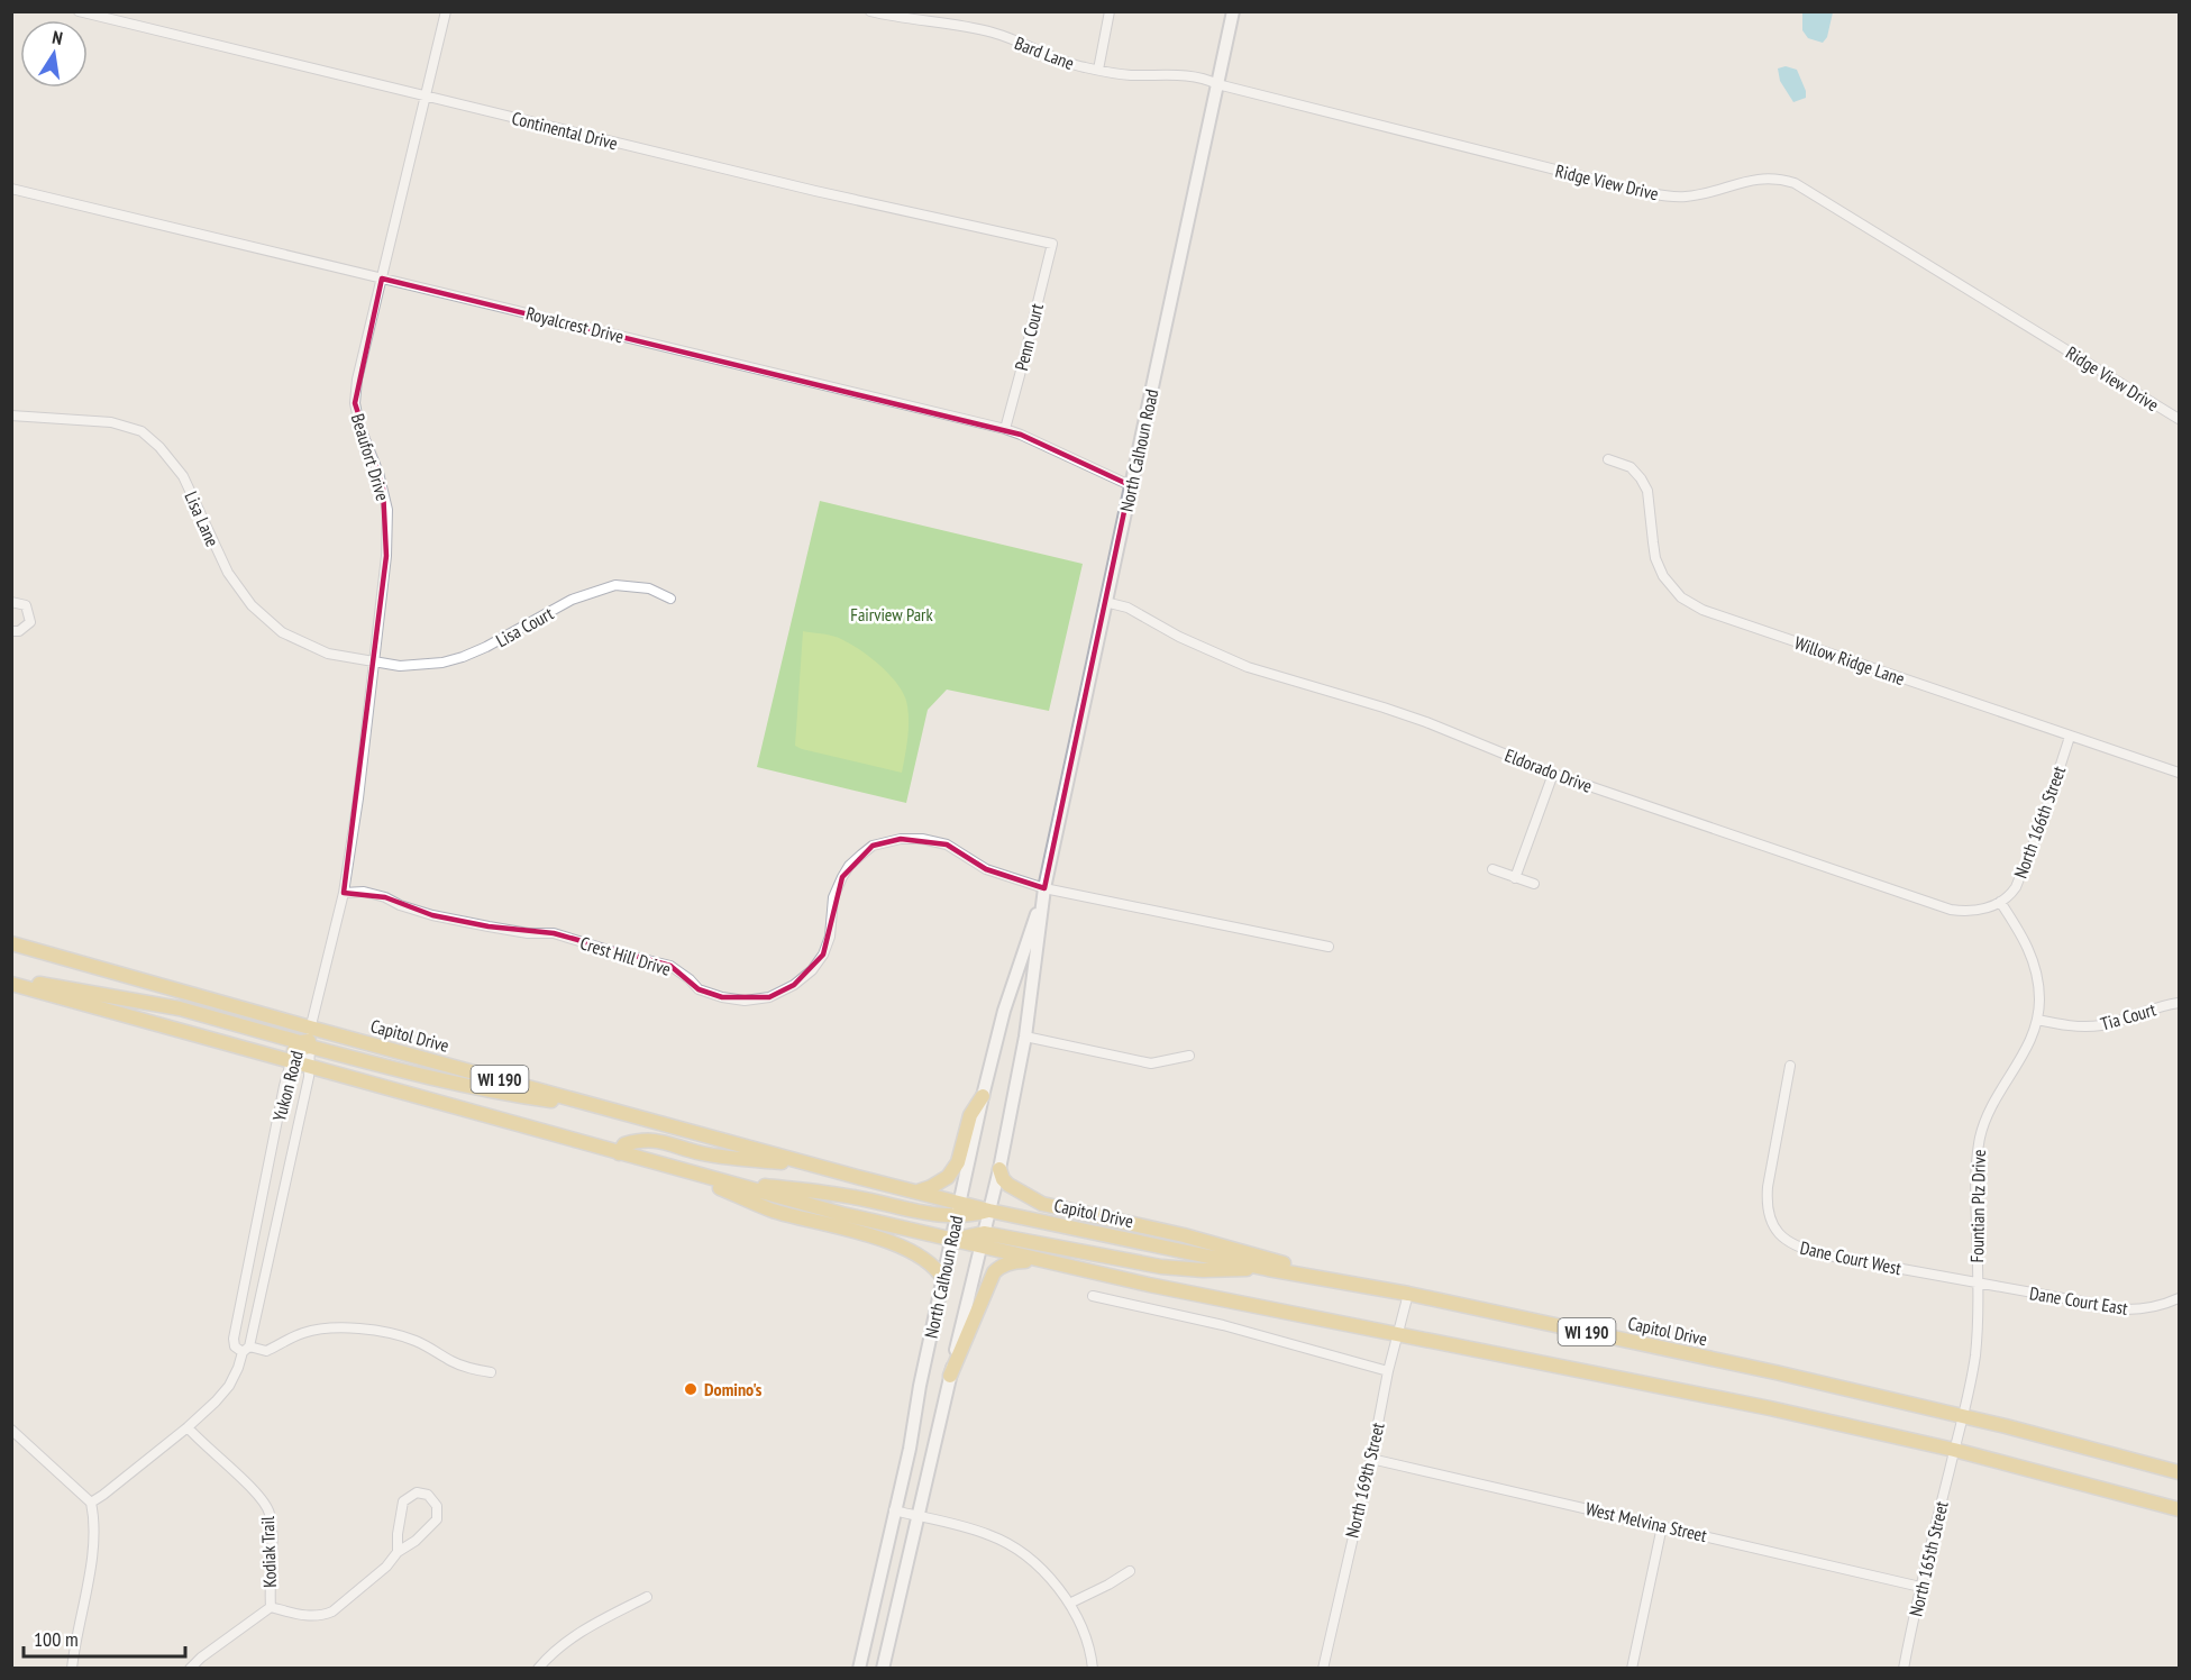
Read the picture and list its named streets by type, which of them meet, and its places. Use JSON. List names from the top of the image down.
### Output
{
  "streets": {
    "main road": ["Capitol Drive", "WI 190"],
    "street": [
      "Bard Lane",
      "Continental Drive",
      "Ridge View Drive",
      "Royalcrest Drive",
      "Penn Court",
      "North Calhoun Road",
      "Beaufort Drive",
      "Lisa Lane",
      "Lisa Court",
      "Willow Ridge Lane",
      "Eldorado Drive",
      "North 166th Street",
      "Crest Hill Drive",
      "Tia Court",
      "Yukon Road",
      "Fountian Plz Drive",
      "Dane Court West",
      "Dane Court East",
      "North 169th Street",
      "West Melvina Street",
      "Kodiak Trail",
      "North 165th Street"
    ]
  },
  "crossings": [
    ["Bard Lane", "Ridge View Drive"],
    ["Bard Lane", "North Calhoun Road"],
    ["Continental Drive", "Penn Court"],
    ["Continental Drive", "Beaufort Drive"],
    ["Ridge View Drive", "North Calhoun Road"],
    ["Royalcrest Drive", "Penn Court"],
    ["Royalcrest Drive", "North Calhoun Road"],
    ["Royalcrest Drive", "Beaufort Drive"],
    ["North Calhoun Road", "Eldorado Drive"],
    ["North Calhoun Road", "Crest Hill Drive"],
    ["North Calhoun Road", "Capitol Drive"],
    ["North Calhoun Road", "WI 190"],
    ["Beaufort Drive", "Lisa Lane"],
    ["Beaufort Drive", "Lisa Court"],
    ["Beaufort Drive", "Crest Hill Drive"],
    ["Beaufort Drive", "WI 190"],
    ["Beaufort Drive", "Yukon Road"],
    ["Lisa Lane", "Lisa Court"],
    ["Willow Ridge Lane", "North 166th Street"],
    ["Eldorado Drive", "North 166th Street"],
    ["Eldorado Drive", "Fountian Plz Drive"],
    ["North 166th Street", "Fountian Plz Drive"],
    ["Tia Court", "Fountian Plz Drive"],
    ["Capitol Drive", "Fountian Plz Drive"],
    ["Capitol Drive", "North 169th Street"],
    ["WI 190", "Yukon Road"],
    ["WI 190", "Fountian Plz Drive"],
    ["WI 190", "North 169th Street"],
    ["WI 190", "North 165th Street"],
    ["Yukon Road", "Kodiak Trail"],
    ["Fountian Plz Drive", "Dane Court West"],
    ["Fountian Plz Drive", "Dane Court East"],
    ["Fountian Plz Drive", "North 165th Street"],
    ["Dane Court West", "Dane Court East"],
    ["North 169th Street", "West Melvina Street"],
    ["West Melvina Street", "North 165th Street"]
  ],
  "parks": ["Fairview Park"],
  "places": ["Domino's"],
  "scale_bar": "100 m",
  "north": "top"
}
